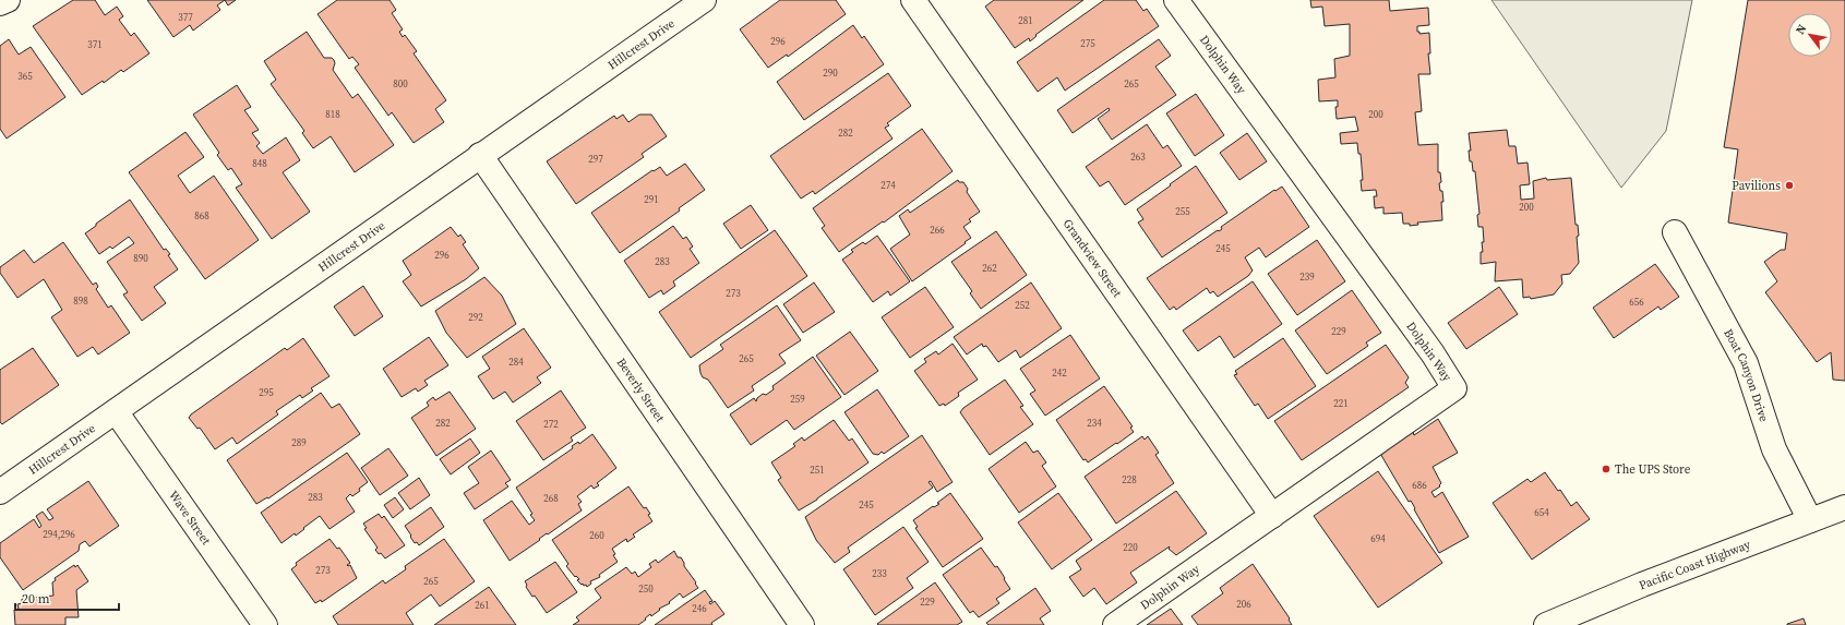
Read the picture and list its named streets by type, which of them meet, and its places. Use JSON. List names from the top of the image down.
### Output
{
  "streets": {
    "main road": [
      "Hillcrest Drive",
      "Dolphin Way",
      "Grandview Street",
      "Boat Canyon Drive",
      "Beverly Street",
      "Wave Street",
      "Pacific Coast Highway"
    ]
  },
  "crossings": [
    ["Hillcrest Drive", "Beverly Street"],
    ["Hillcrest Drive", "Wave Street"],
    ["Dolphin Way", "Grandview Street"],
    ["Boat Canyon Drive", "Pacific Coast Highway"]
  ],
  "places": ["Pavilions", "The UPS Store"],
  "house_numbers": [
    "377",
    "281",
    "296",
    "275",
    "371",
    "290",
    "365",
    "800",
    "265",
    "818",
    "200",
    "282",
    "263",
    "297",
    "848",
    "274",
    "291",
    "200",
    "255",
    "868",
    "266",
    "245",
    "296",
    "890",
    "283",
    "262",
    "239",
    "273",
    "898",
    "656",
    "252",
    "292",
    "229",
    "265",
    "284",
    "242",
    "295",
    "259",
    "221",
    "282",
    "234",
    "272",
    "289",
    "251",
    "228",
    "686",
    "283",
    "268",
    "245",
    "654",
    "294,296",
    "260",
    "694",
    "220",
    "273",
    "233",
    "265",
    "250",
    "229",
    "206",
    "261",
    "246"
  ],
  "scale_bar": "20 m",
  "north": "top left"
}
